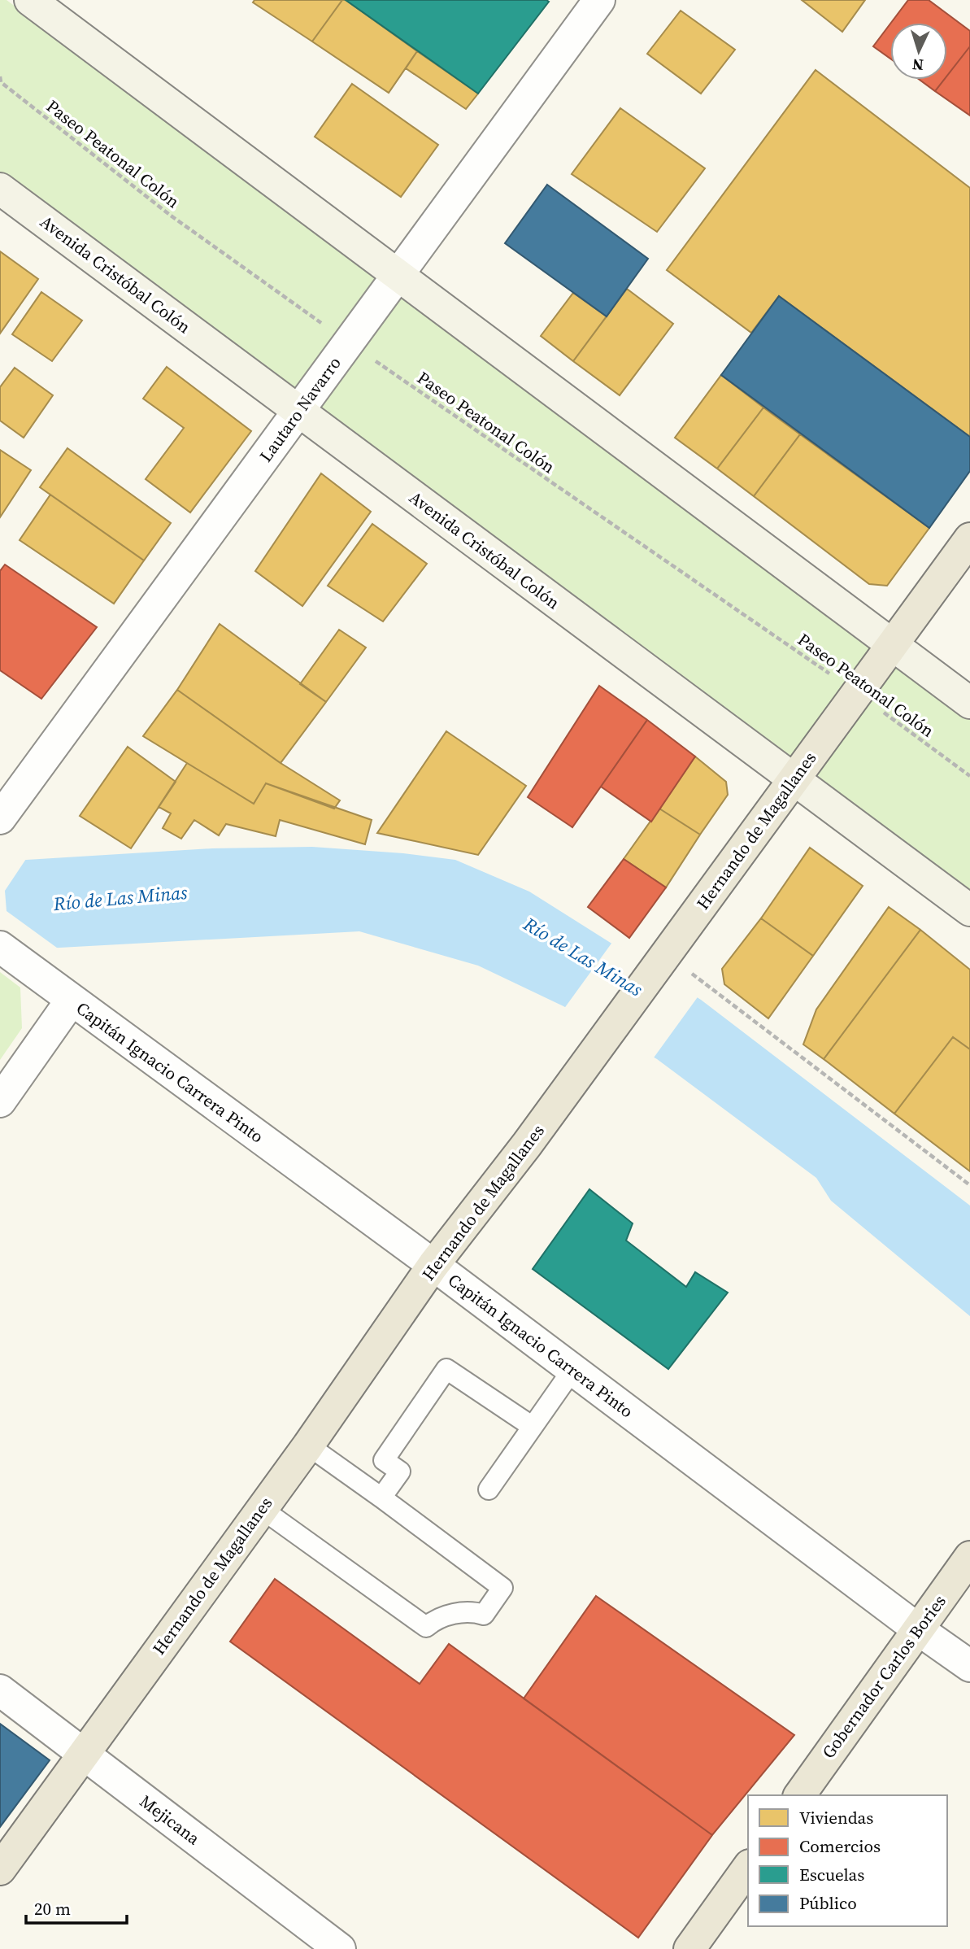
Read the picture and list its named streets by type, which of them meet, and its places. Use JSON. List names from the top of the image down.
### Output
{
  "streets": {
    "main road": ["Avenida Cristóbal Colón", "Hernando de Magallanes", "Gobernador Carlos Bories"],
    "street": ["Lautaro Navarro", "Capitán Ignacio Carrera Pinto", "Mejicana"],
    "path": ["Paseo Peatonal Colón"]
  },
  "crossings": [
    ["Paseo Peatonal Colón", "Lautaro Navarro"],
    ["Paseo Peatonal Colón", "Hernando de Magallanes"],
    ["Avenida Cristóbal Colón", "Lautaro Navarro"],
    ["Avenida Cristóbal Colón", "Hernando de Magallanes"],
    ["Hernando de Magallanes", "Capitán Ignacio Carrera Pinto"],
    ["Hernando de Magallanes", "Mejicana"],
    ["Capitán Ignacio Carrera Pinto", "Gobernador Carlos Bories"]
  ],
  "water": ["Río de Las Minas"],
  "legend": [
    "Viviendas",
    "Comercios",
    "Escuelas",
    "Público"
  ],
  "scale_bar": "20 m",
  "north": "bottom"
}
